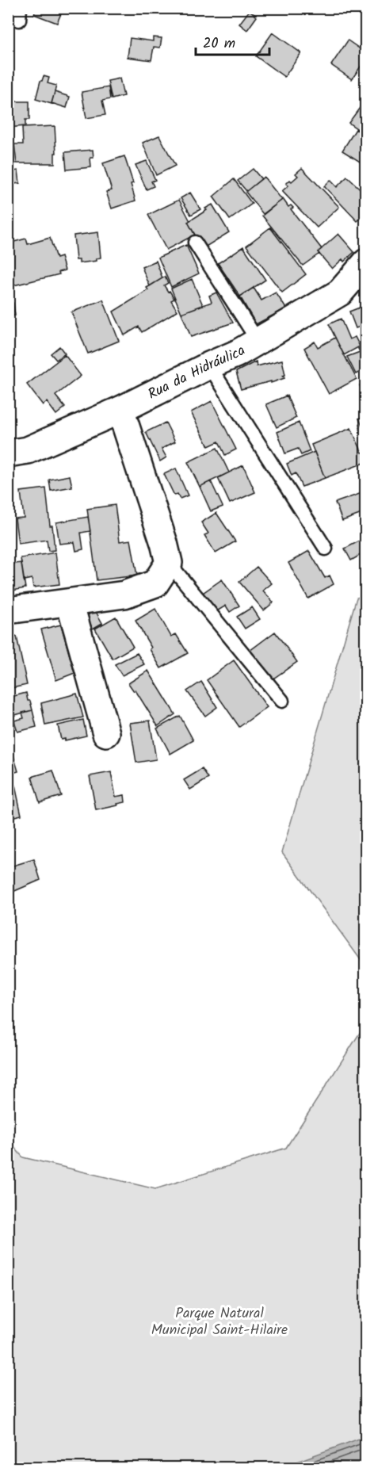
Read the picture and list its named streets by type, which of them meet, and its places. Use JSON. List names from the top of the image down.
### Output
{
  "streets": {
    "street": ["Rua da Hidráulica"]
  },
  "parks": ["Parque Natural Municipal Saint-Hilaire"],
  "scale_bar": "20 m"
}
